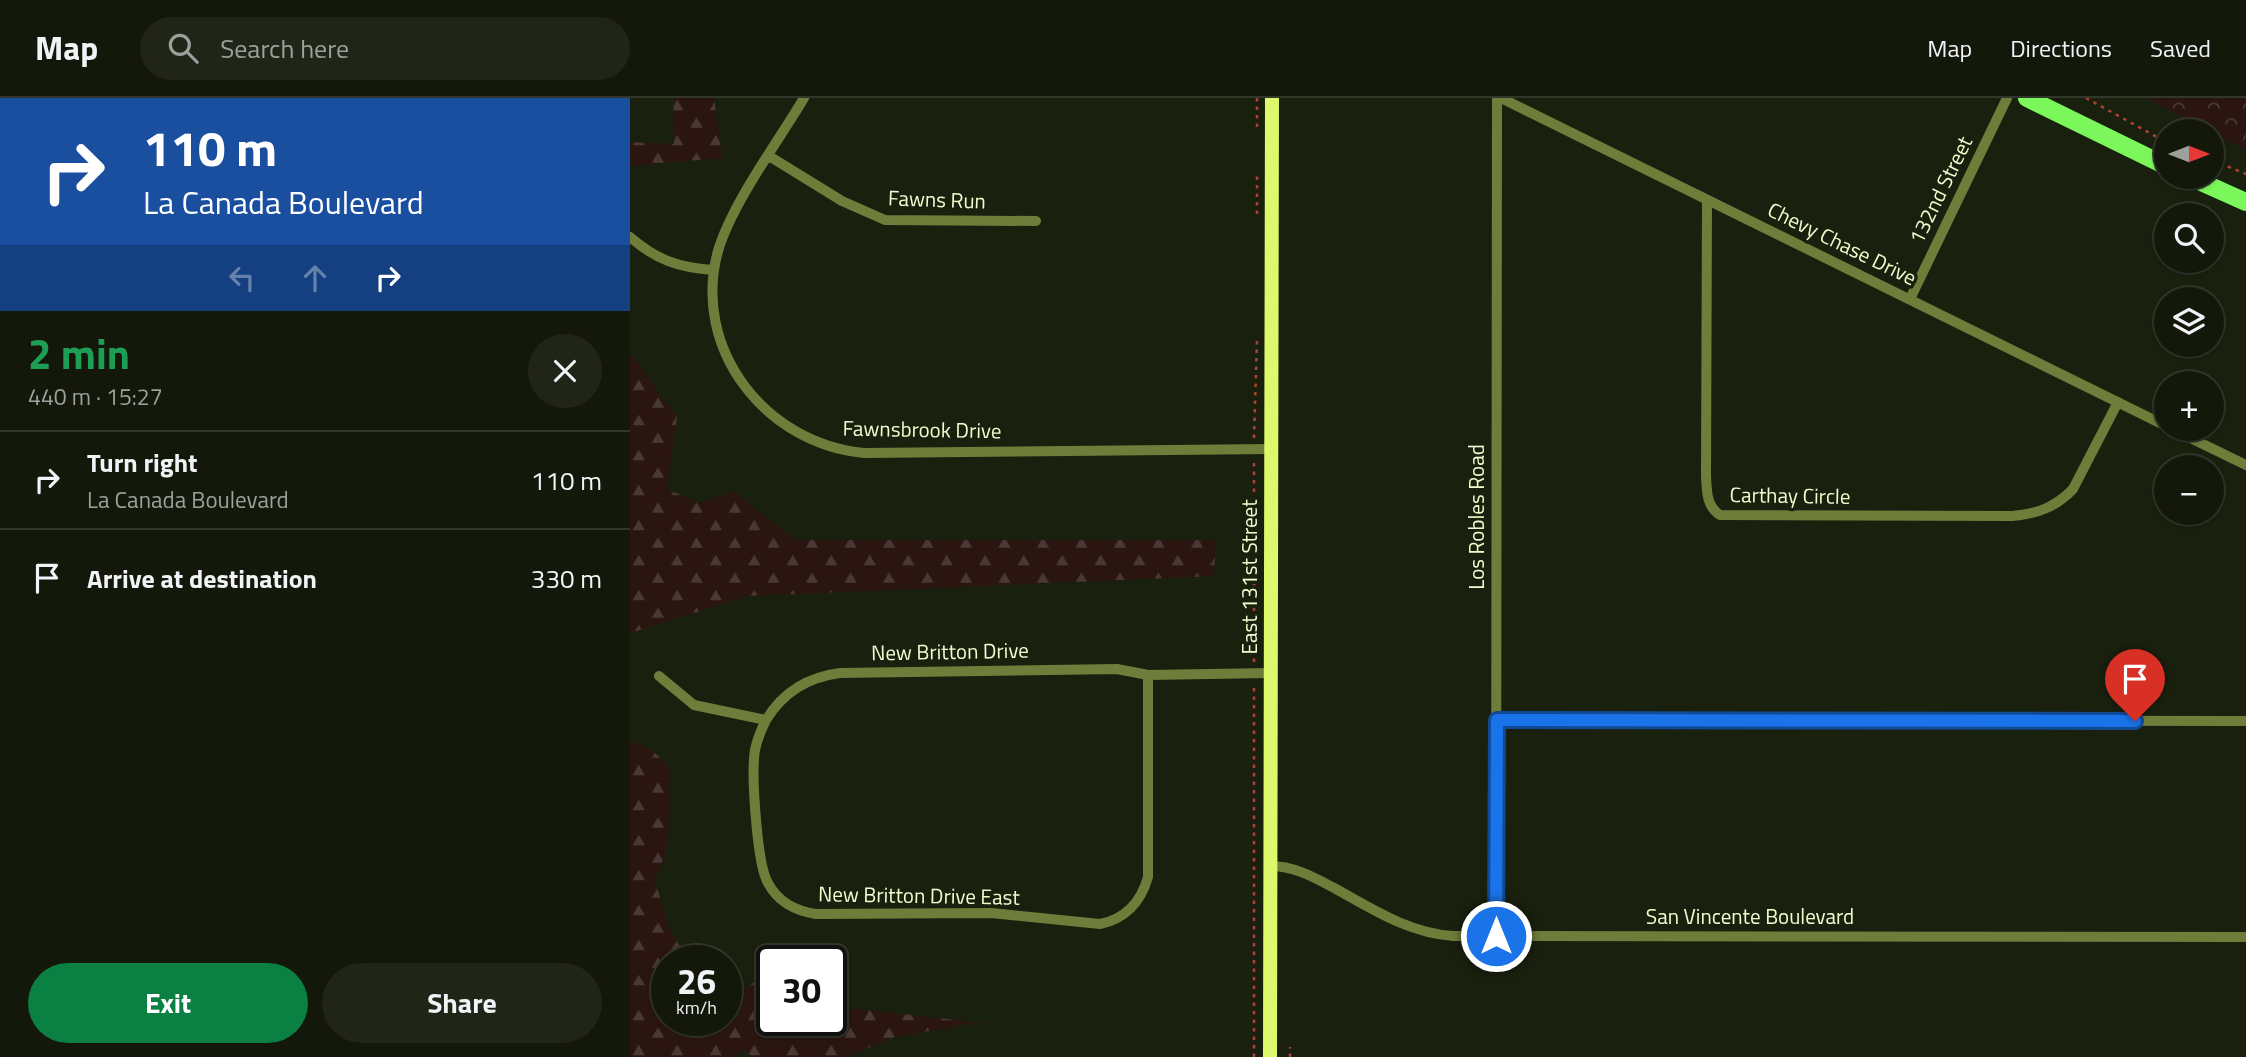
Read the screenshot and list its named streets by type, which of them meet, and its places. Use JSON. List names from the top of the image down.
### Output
{
  "streets": {
    "street": [
      "132nd Street",
      "Fawns Run",
      "Chevy Chase Drive",
      "Fawnsbrook Drive",
      "Carthay Circle",
      "Los Robles Road",
      "East 131st Street",
      "New Britton Drive",
      "New Britton Drive East",
      "San Vincente Boulevard"
    ]
  },
  "crossings": [
    ["132nd Street", "Chevy Chase Drive"],
    ["Fawns Run", "Fawnsbrook Drive"],
    ["Chevy Chase Drive", "Carthay Circle"],
    ["Chevy Chase Drive", "Los Robles Road"],
    ["Fawnsbrook Drive", "East 131st Street"],
    ["Los Robles Road", "San Vincente Boulevard"],
    ["East 131st Street", "New Britton Drive"],
    ["East 131st Street", "San Vincente Boulevard"],
    ["New Britton Drive", "New Britton Drive East"]
  ],
  "north": "right",
  "page": {
    "header": "Map",
    "search": "Search here",
    "nav": ["Map", "Directions", "Saved"],
    "turn": ["110 m", "La Canada Boulevard"],
    "map_buttons": ["+", "−"],
    "heading": ["2 min", "440 m · 15:27"],
    "list": [
      {
        "name": "Turn right",
        "note": "La Canada Boulevard",
        "value": "110 m"
      },
      {
        "name": "Arrive at destination",
        "value": "330 m"
      }
    ],
    "speed": "26 km/h",
    "limit": "30",
    "buttons": ["Exit", "Share"]
  }
}
